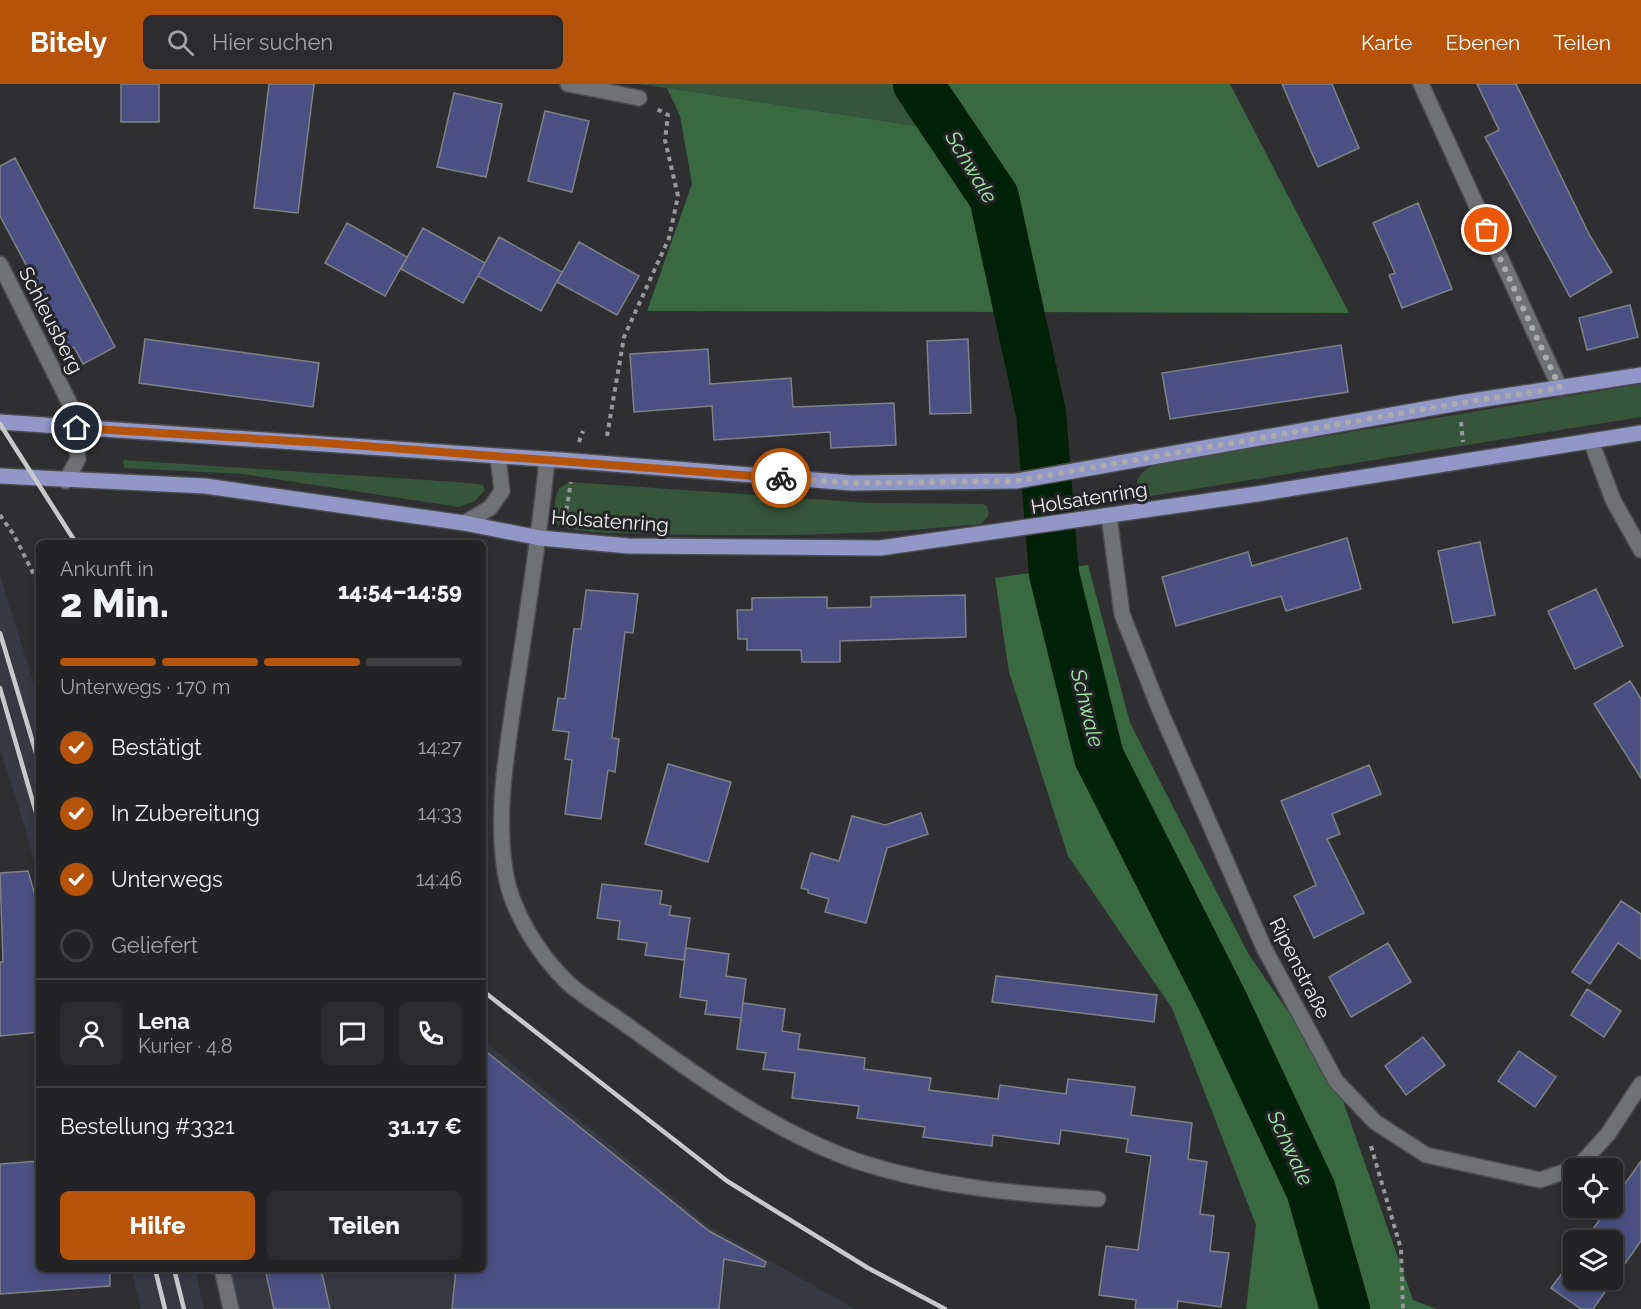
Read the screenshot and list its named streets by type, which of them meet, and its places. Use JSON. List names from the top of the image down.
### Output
{
  "streets": {
    "main road": ["Holsatenring"],
    "street": ["Schleusberg", "Ripenstraße"]
  },
  "crossings": [
    ["Schleusberg", "Holsatenring"],
    ["Holsatenring", "Ripenstraße"]
  ],
  "water": ["Schwale"],
  "page": {
    "header": "Bitely",
    "search": "Hier suchen",
    "nav": ["Karte", "Ebenen", "Teilen"],
    "heading": ["2 Min.", "Ankunft in", "14:54–14:59"],
    "panel": [
      "Lena",
      "Kurier · 4.8",
      "Bestellung #3321",
      "31.17 €"
    ],
    "bar": "Unterwegs · 170 m",
    "list": [
      ["Bestätigt", "14:27"],
      ["In Zubereitung", "14:33"],
      ["Unterwegs", "14:46"],
      "Geliefert"
    ],
    "buttons": ["Hilfe", "Teilen"]
  }
}
